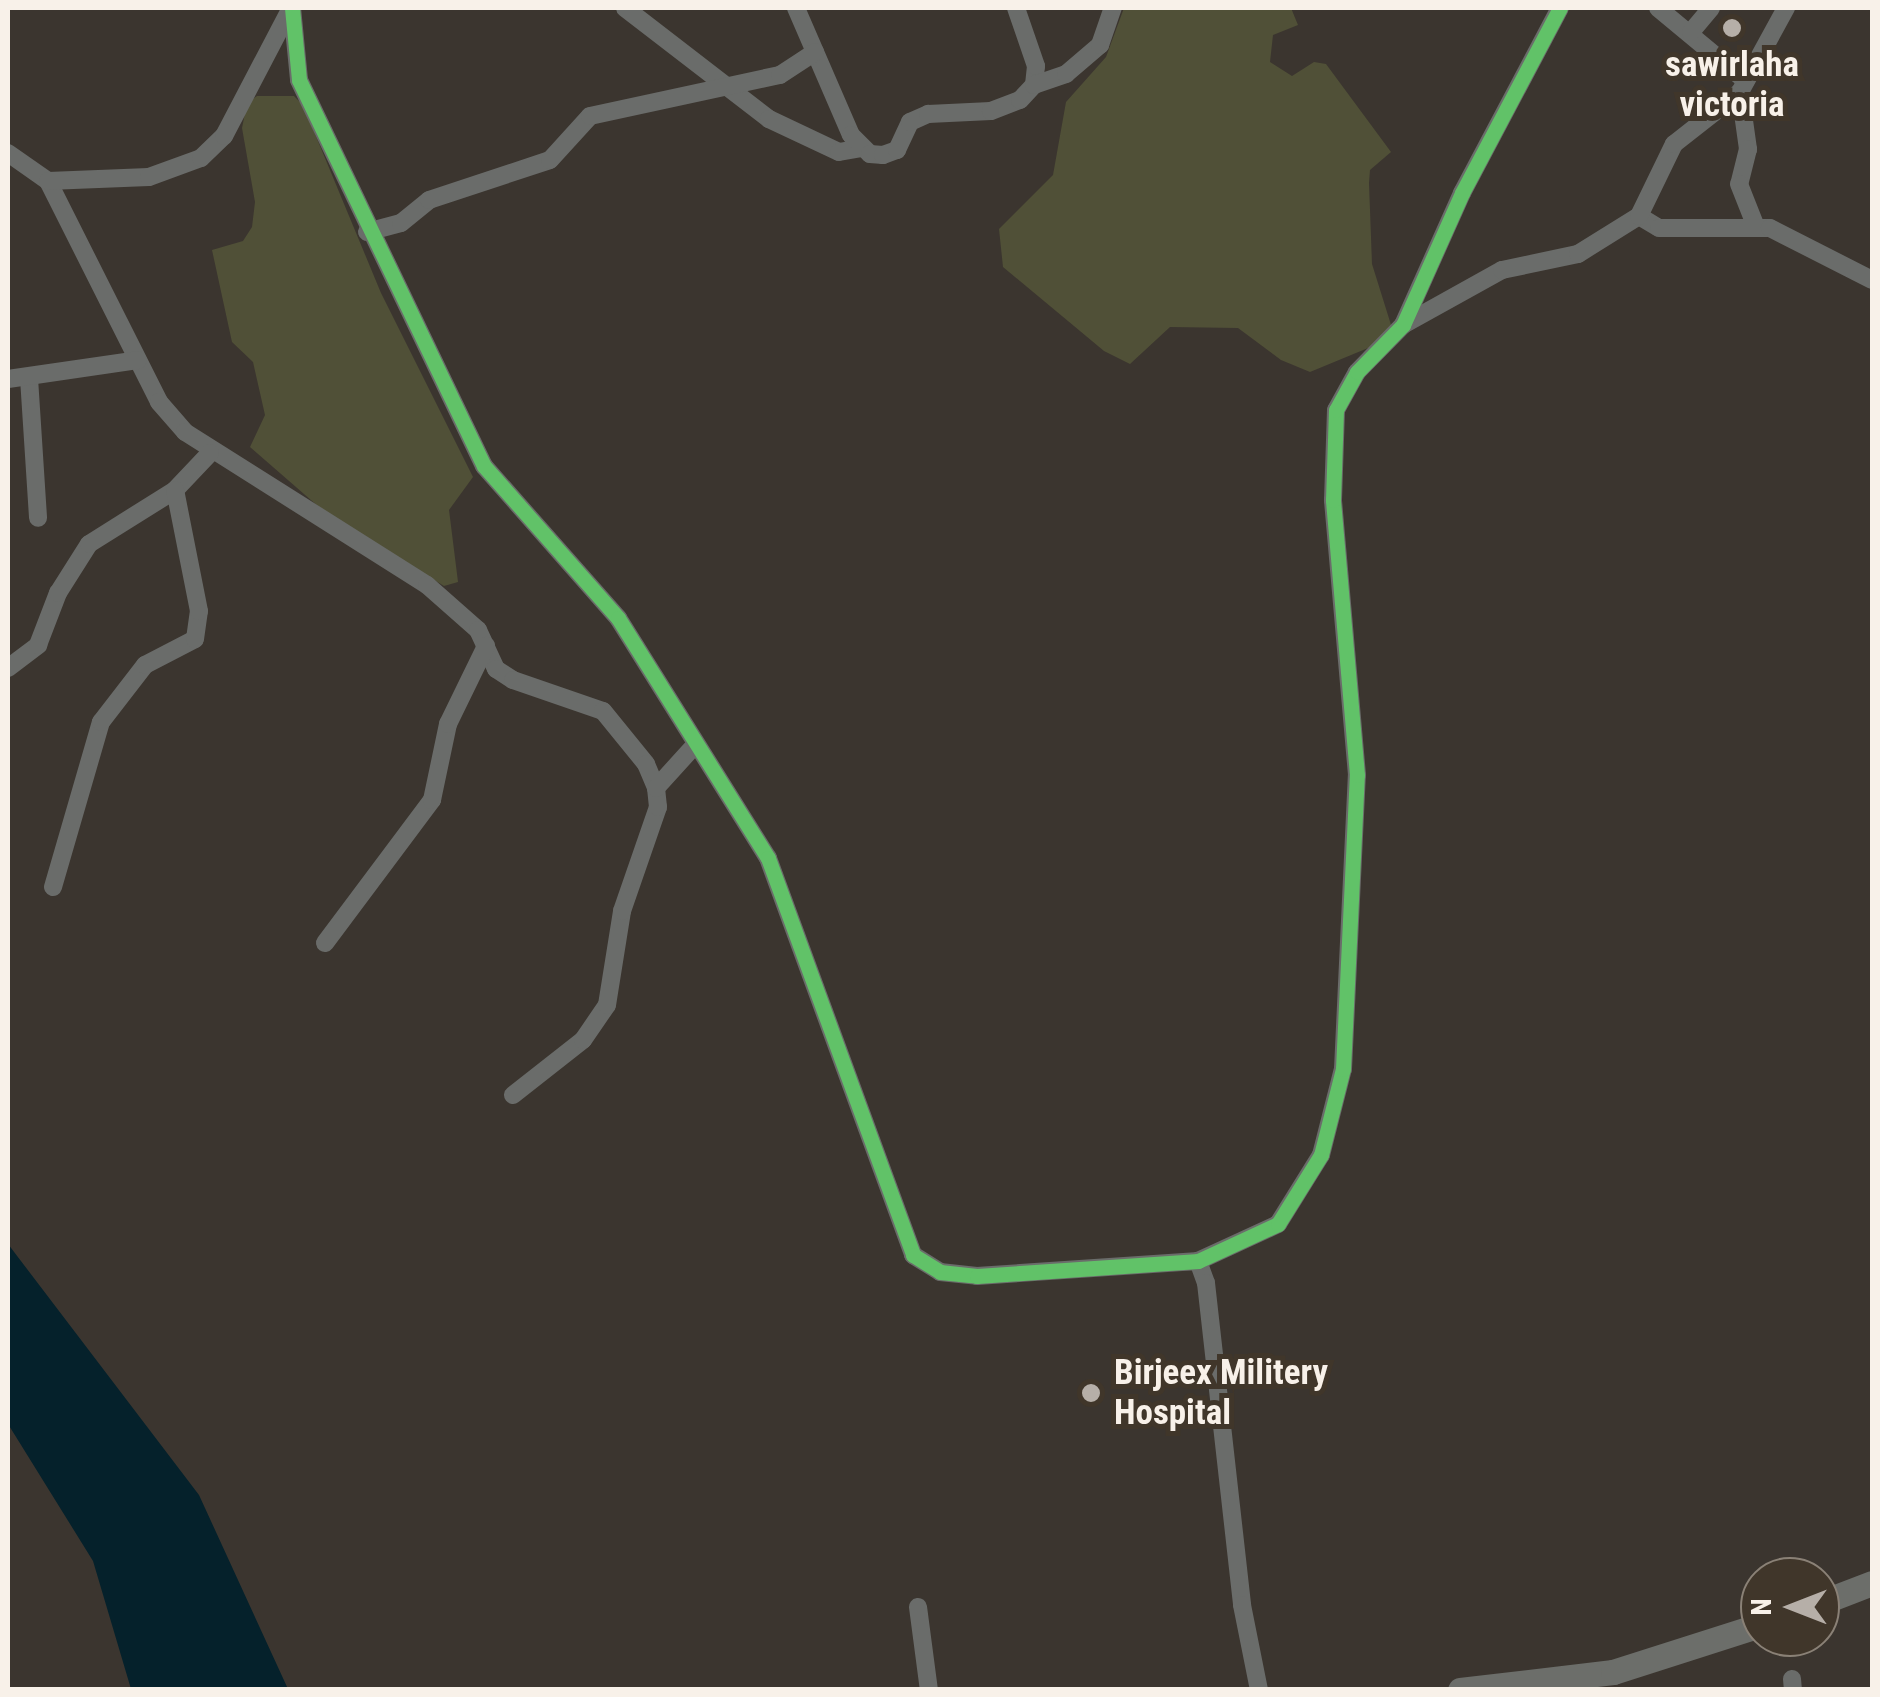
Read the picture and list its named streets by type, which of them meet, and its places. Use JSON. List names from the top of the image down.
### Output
{
  "places": ["sawirlaha victoria", "Birjeex Militery Hospital"],
  "north": "left"
}
